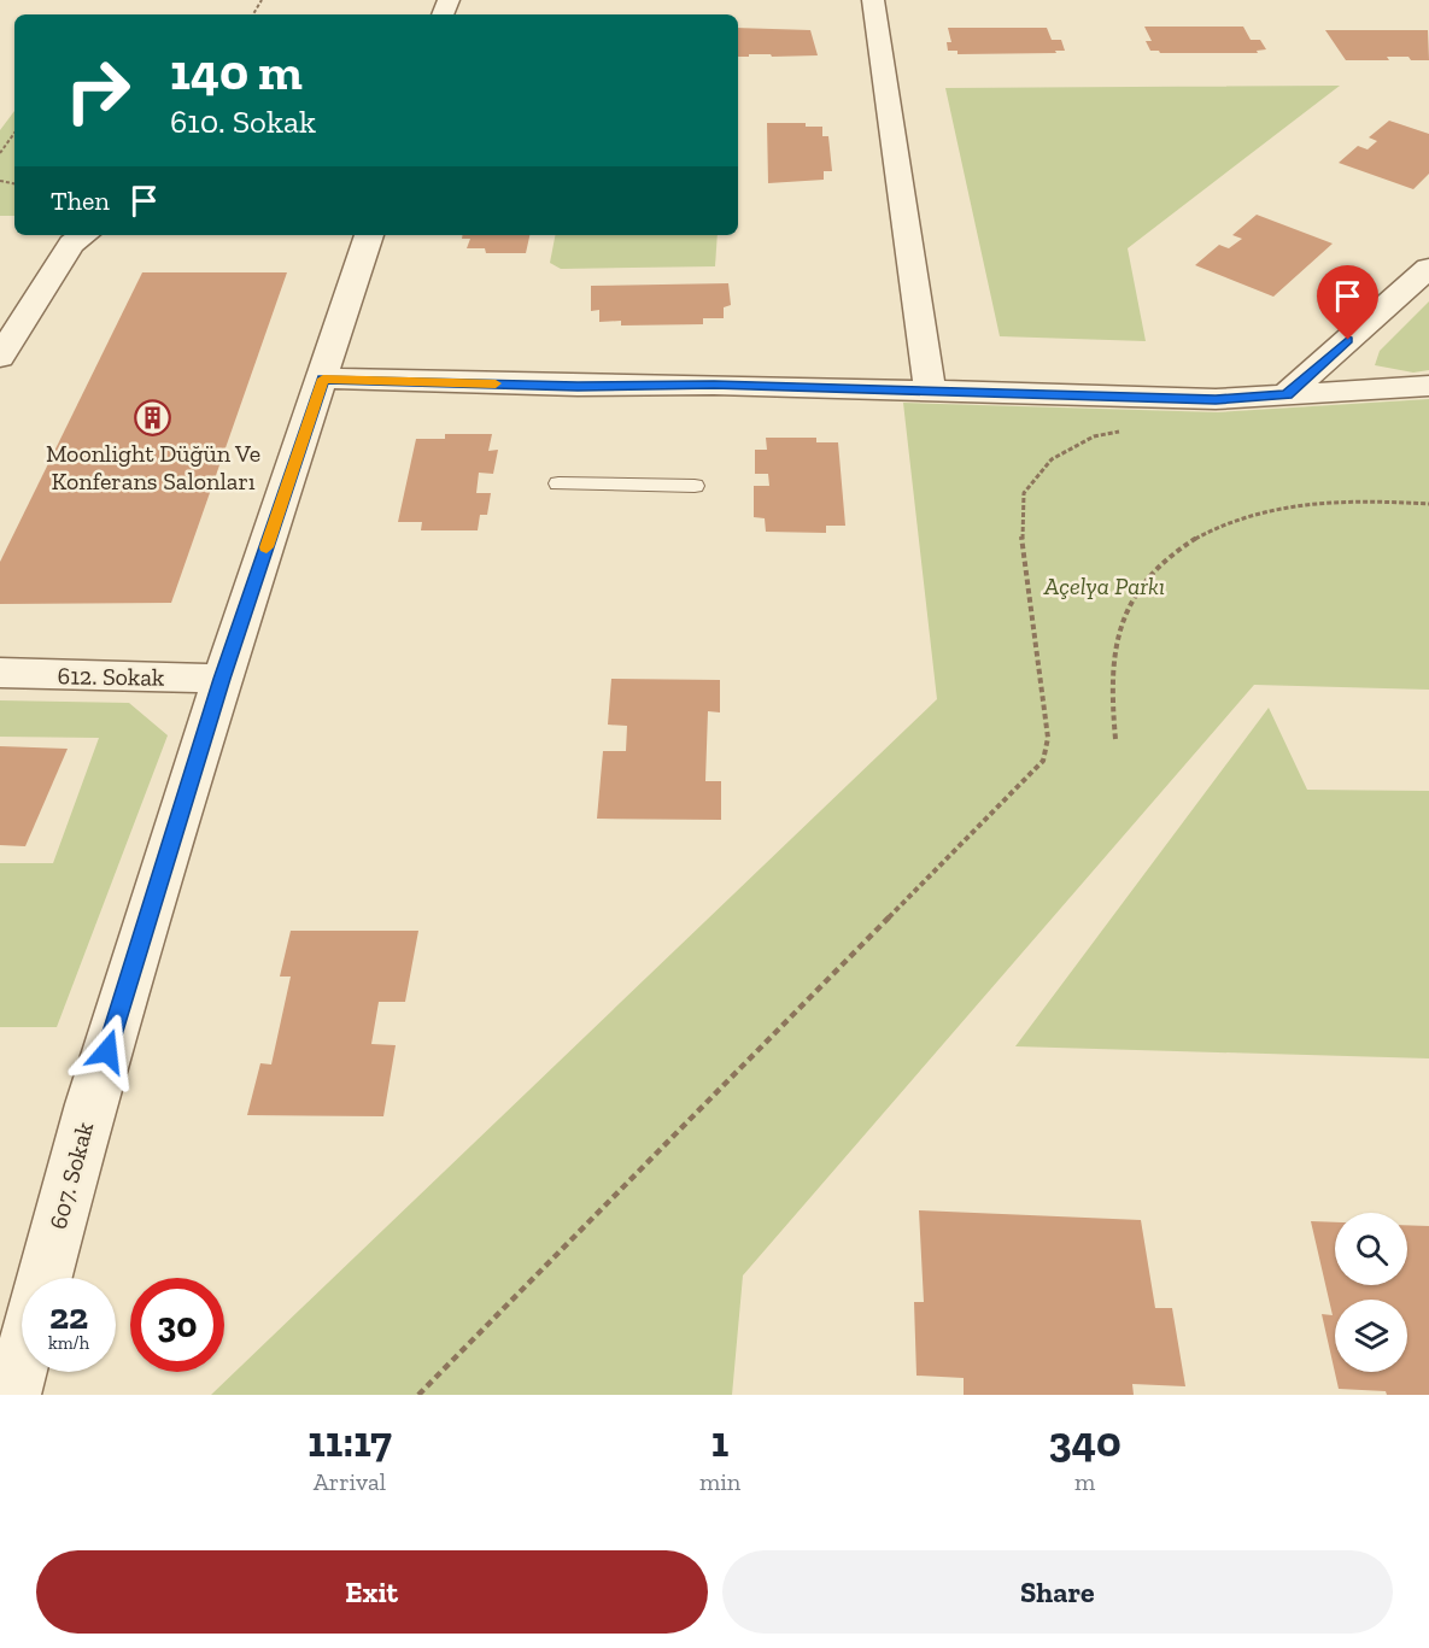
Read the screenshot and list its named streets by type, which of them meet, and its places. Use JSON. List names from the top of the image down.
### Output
{
  "streets": {
    "street": ["612. Sokak", "607. Sokak"]
  },
  "crossings": [
    ["612. Sokak", "607. Sokak"]
  ],
  "parks": ["Açelya Parkı"],
  "places": {
    "building": ["Moonlight Düğün Ve Konferans Salonları"]
  },
  "page": {
    "turn": ["140 m", "610. Sokak"],
    "then": "Then",
    "speed": "22 km/h",
    "limit": "30",
    "eta": [
      "11:17",
      "Arrival",
      "1",
      "min",
      "340",
      "m"
    ],
    "buttons": ["Exit", "Share"]
  }
}
